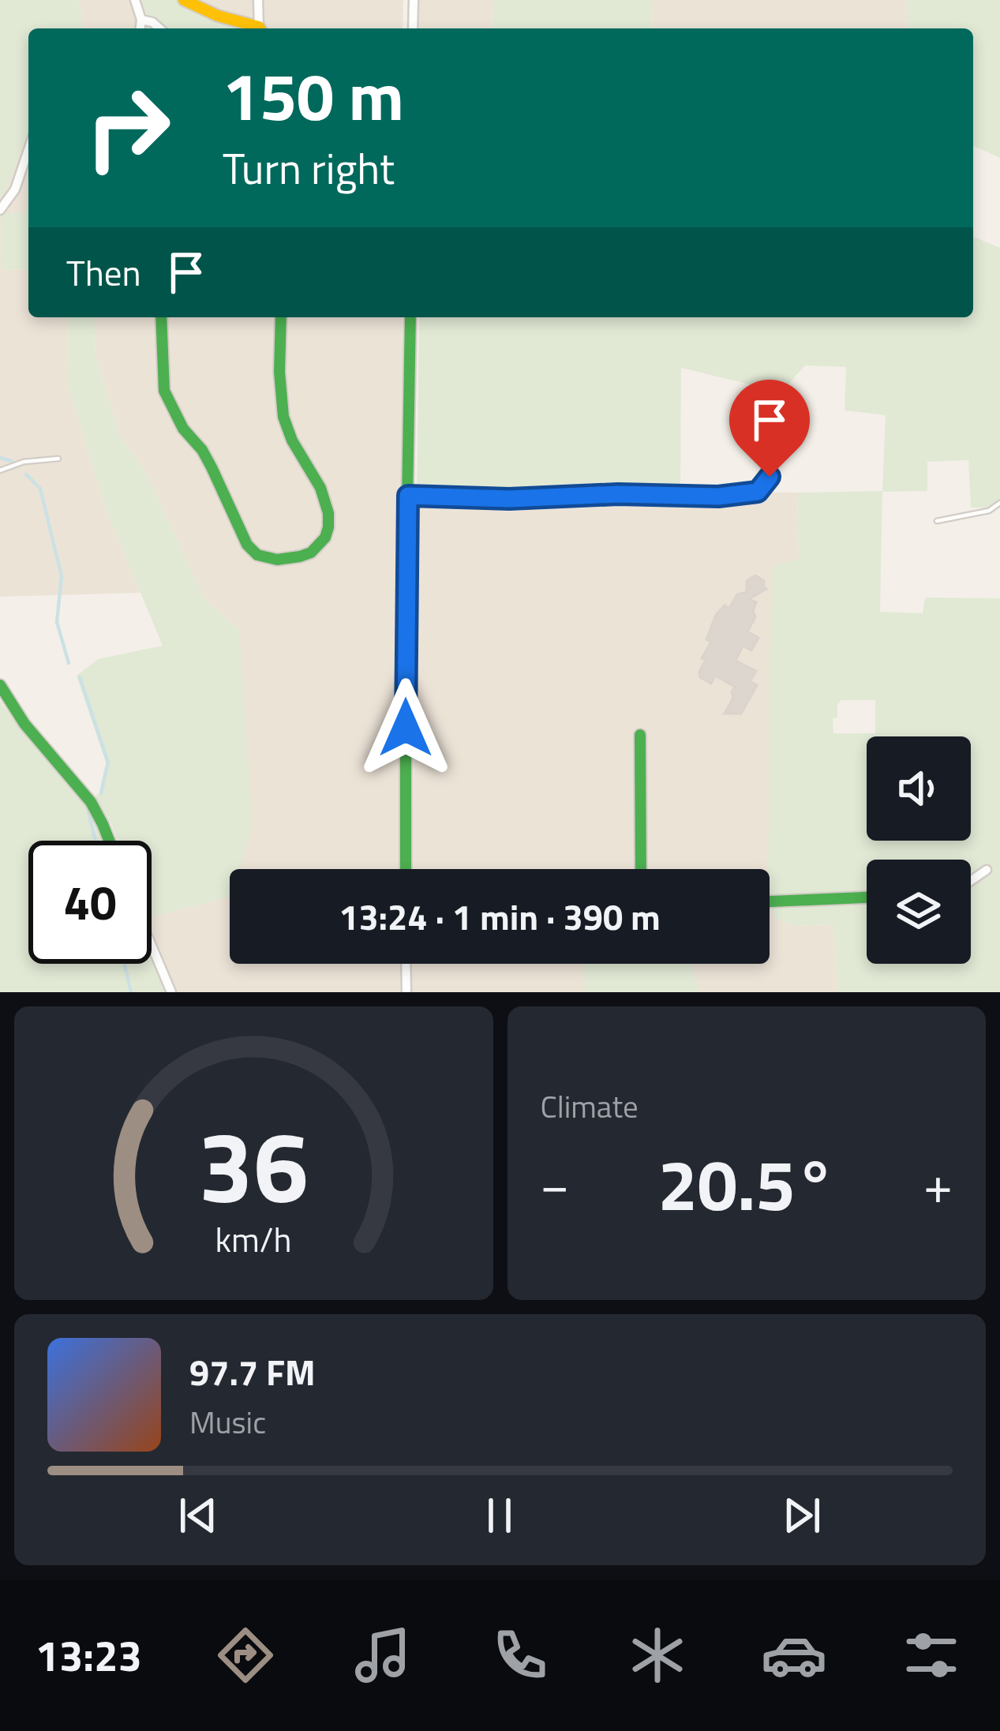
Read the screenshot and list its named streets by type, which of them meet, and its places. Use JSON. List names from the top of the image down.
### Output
{
  "page": {
    "turn": ["150 m", "Turn right"],
    "then": "Then",
    "limit": "40",
    "trip": "13:24 · 1 min · 390 m",
    "tile": "Climate",
    "heat": ["−", "20.5°", "+"],
    "song": ["97.7 FM", "Music"],
    "tabs": "13:23",
    "gauge": ["36", "km/h"]
  }
}
